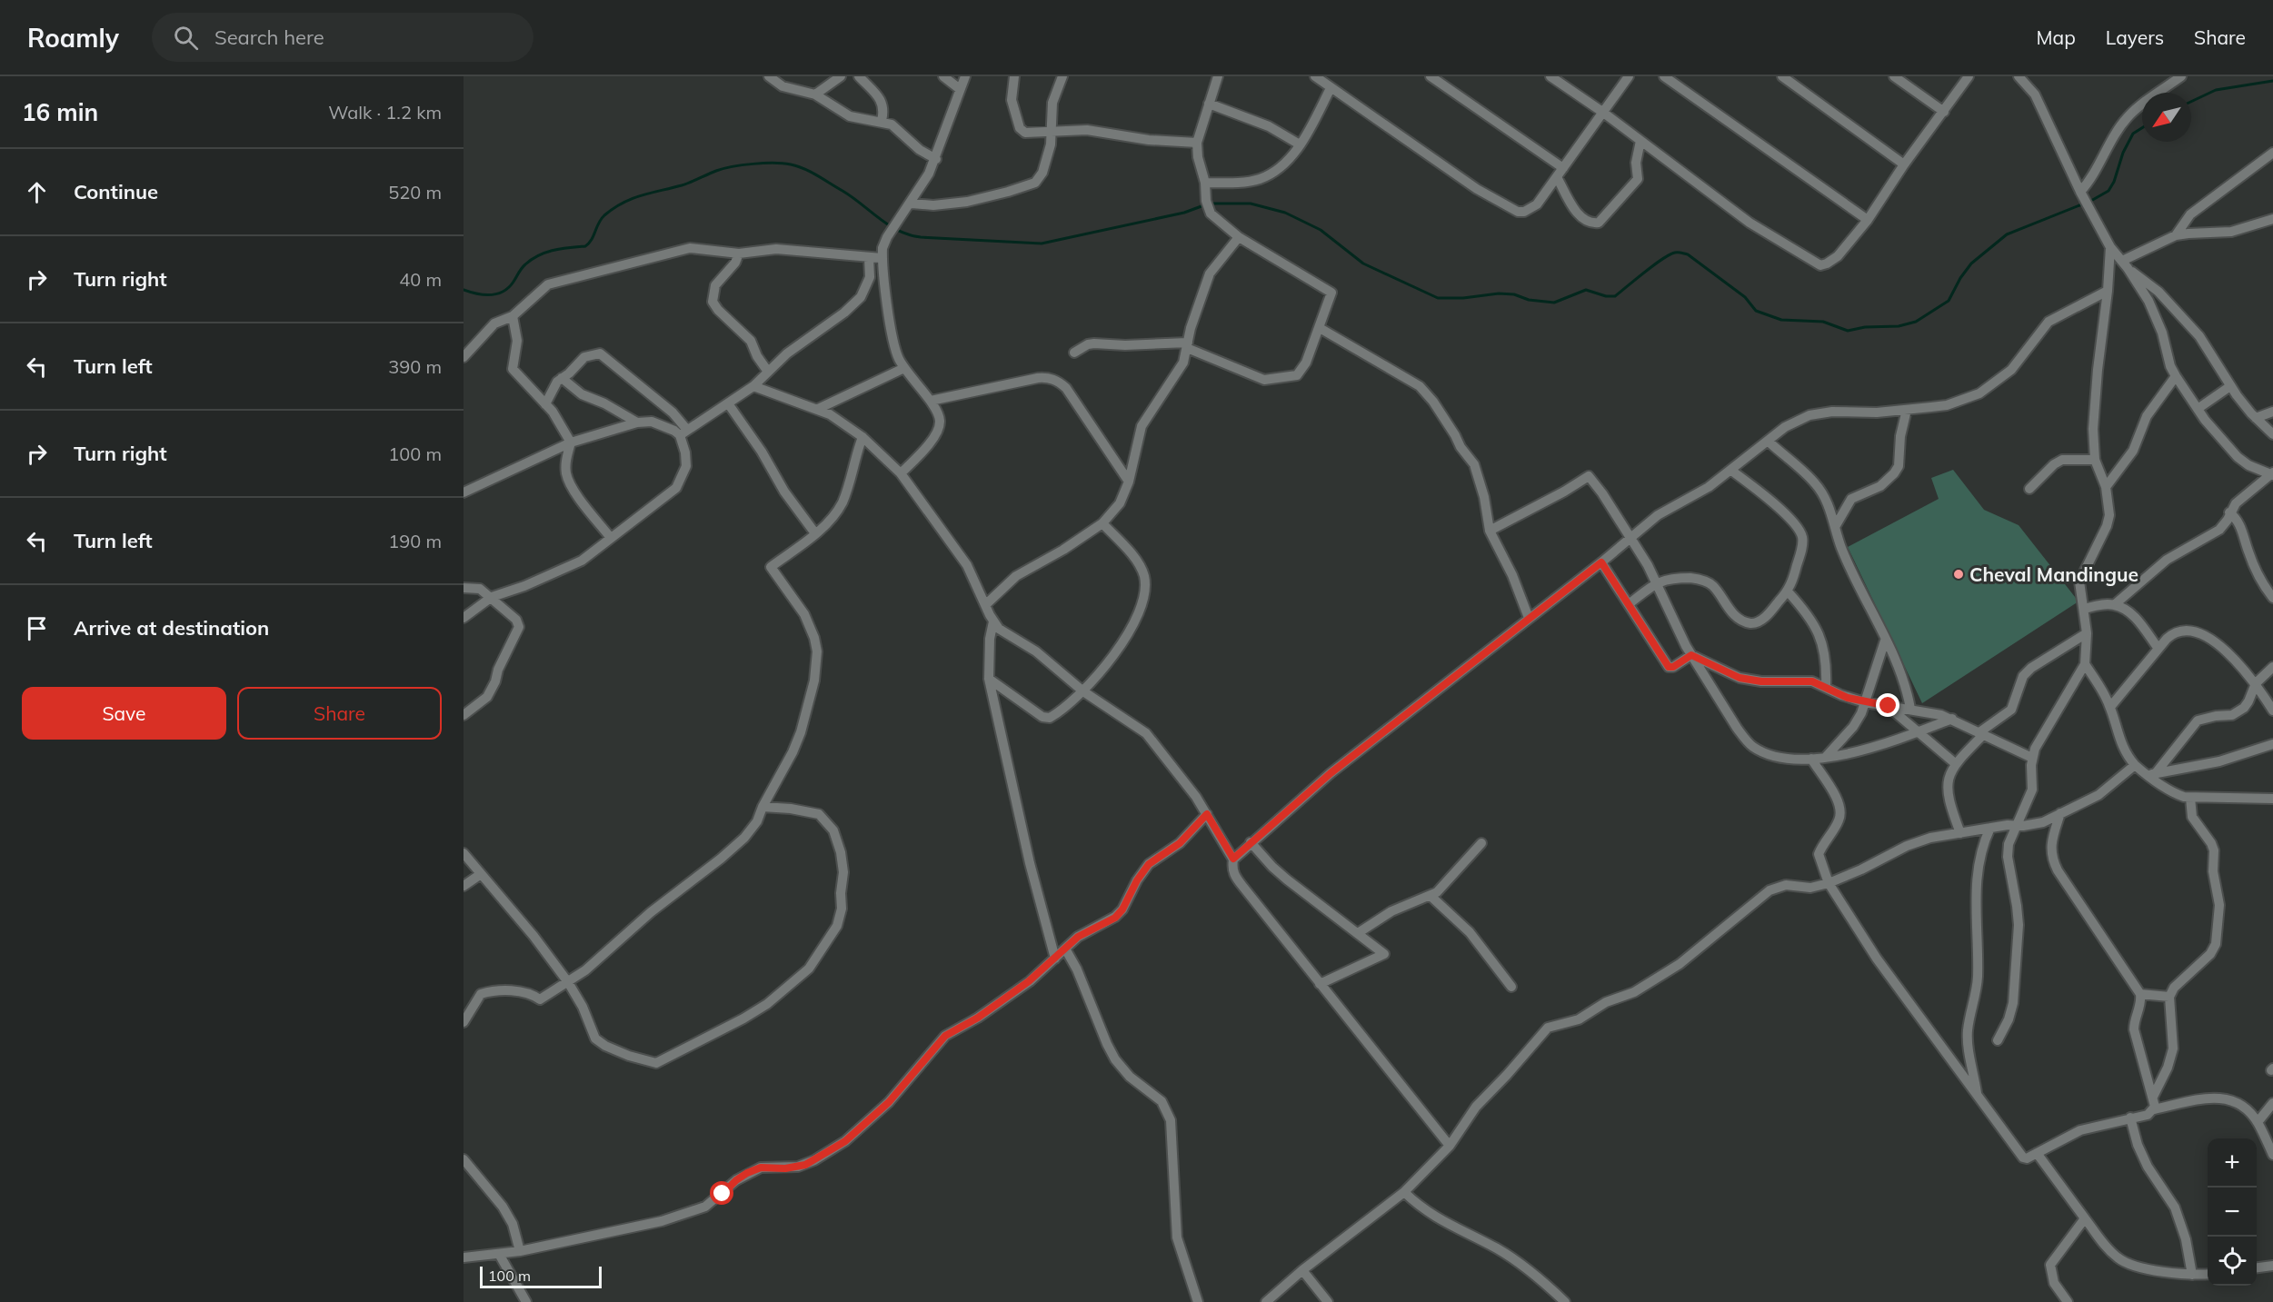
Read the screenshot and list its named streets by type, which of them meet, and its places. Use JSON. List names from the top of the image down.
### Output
{
  "places": ["Cheval Mandingue"],
  "scale_bar": "100 m",
  "north": "bottom left",
  "page": {
    "header": "Roamly",
    "search": "Search here",
    "nav": ["Map", "Layers", "Share"],
    "heading": ["16 min", "Walk · 1.2 km"],
    "list": [
      ["Continue", "520 m"],
      ["Turn right", "40 m"],
      ["Turn left", "390 m"],
      ["Turn right", "100 m"],
      ["Turn left", "190 m"],
      "Arrive at destination"
    ],
    "buttons": ["Save", "Share"],
    "map_buttons": ["+", "−"],
    "scale": "100 m"
  }
}
